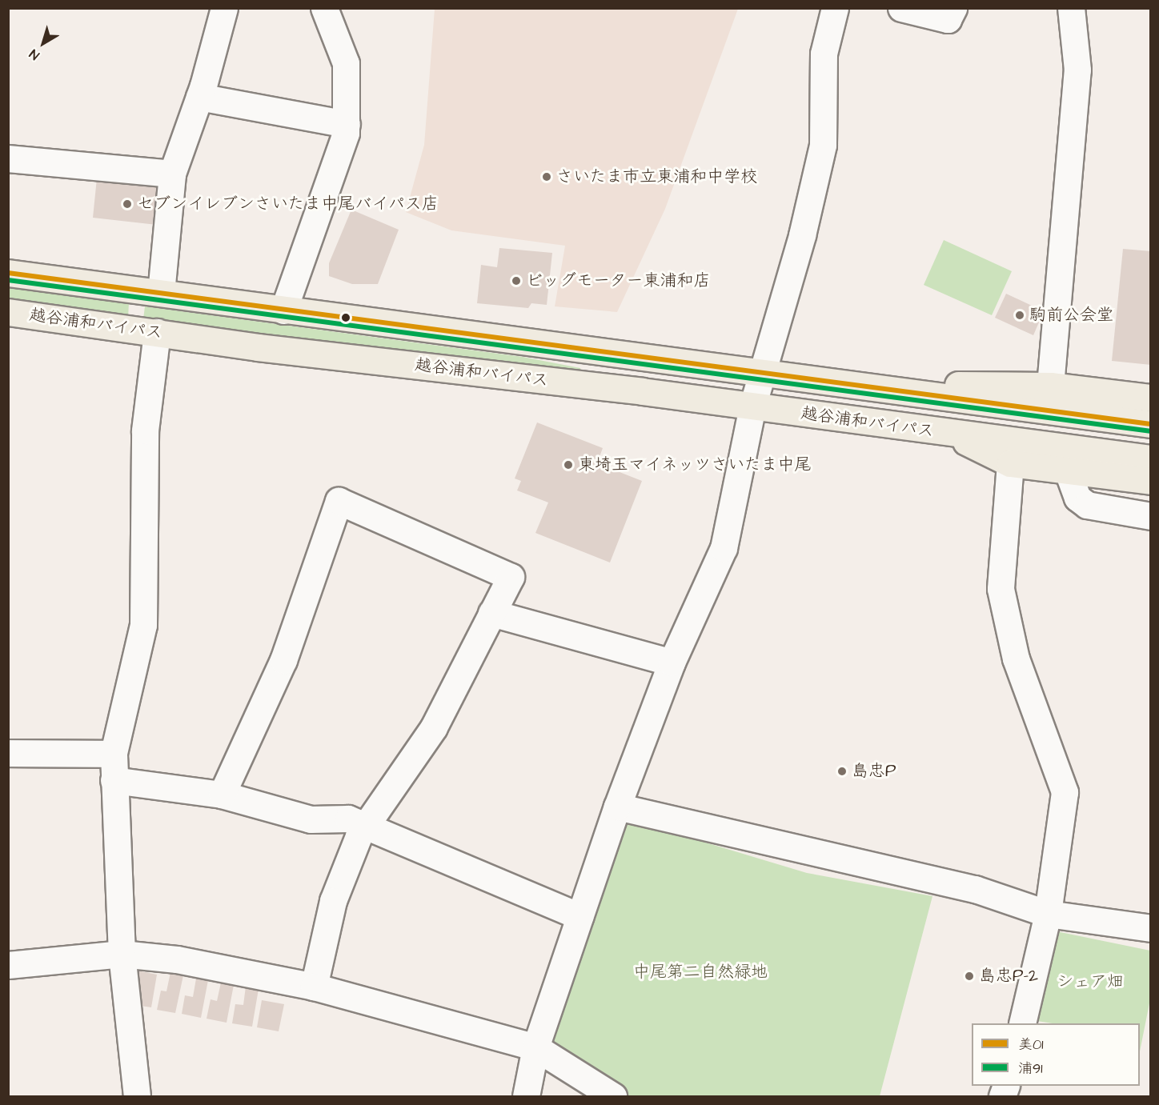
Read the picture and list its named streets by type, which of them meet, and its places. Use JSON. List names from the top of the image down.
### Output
{
  "streets": {
    "highway": ["越谷浦和バイパス"]
  },
  "parks": ["中尾第二自然緑地", "シェア畑"],
  "places": [
    "さいたま市立東浦和中学校",
    "セブンイレブンさいたま中尾バイパス店",
    "ビッグモーター東浦和店",
    "駒前公会堂",
    "東埼玉マイネッツさいたま中尾",
    "島忠P",
    "島忠P-2"
  ],
  "lines": ["transit line 美01", "transit line 浦91"],
  "legend": ["美01", "浦91"],
  "north": "bottom left"
}
